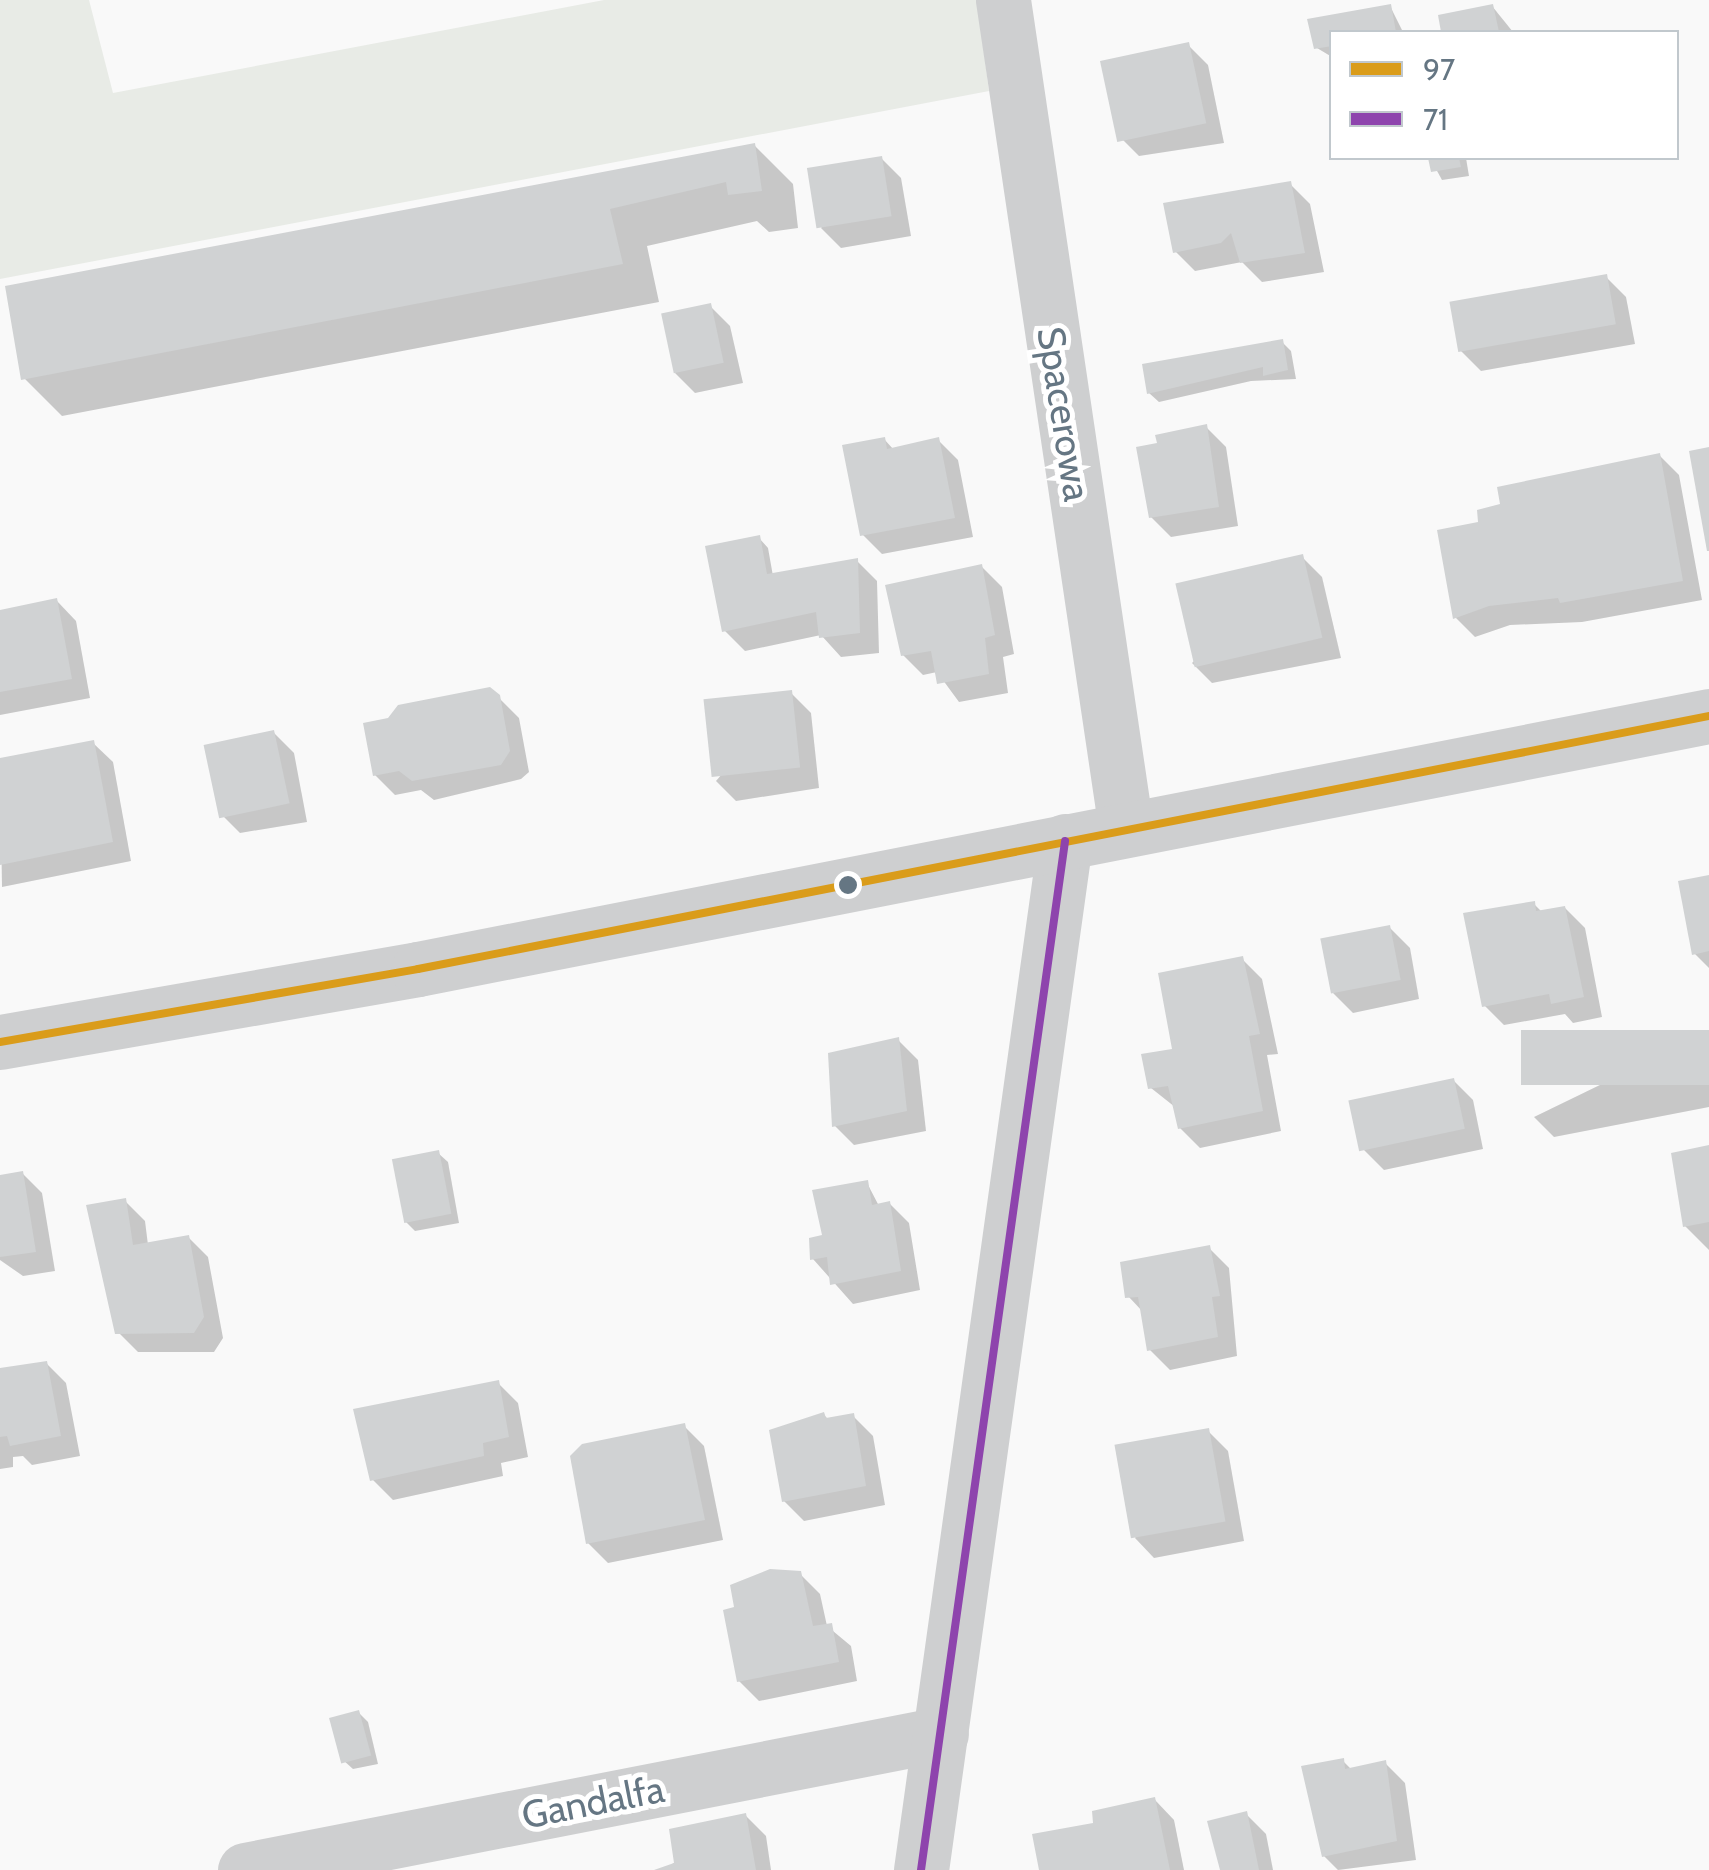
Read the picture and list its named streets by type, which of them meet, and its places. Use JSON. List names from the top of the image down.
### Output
{
  "streets": {
    "street": ["Spacerowa", "Gandalfa"]
  },
  "lines": ["transit line 97", "transit line 71"],
  "legend": ["97", "71"]
}
